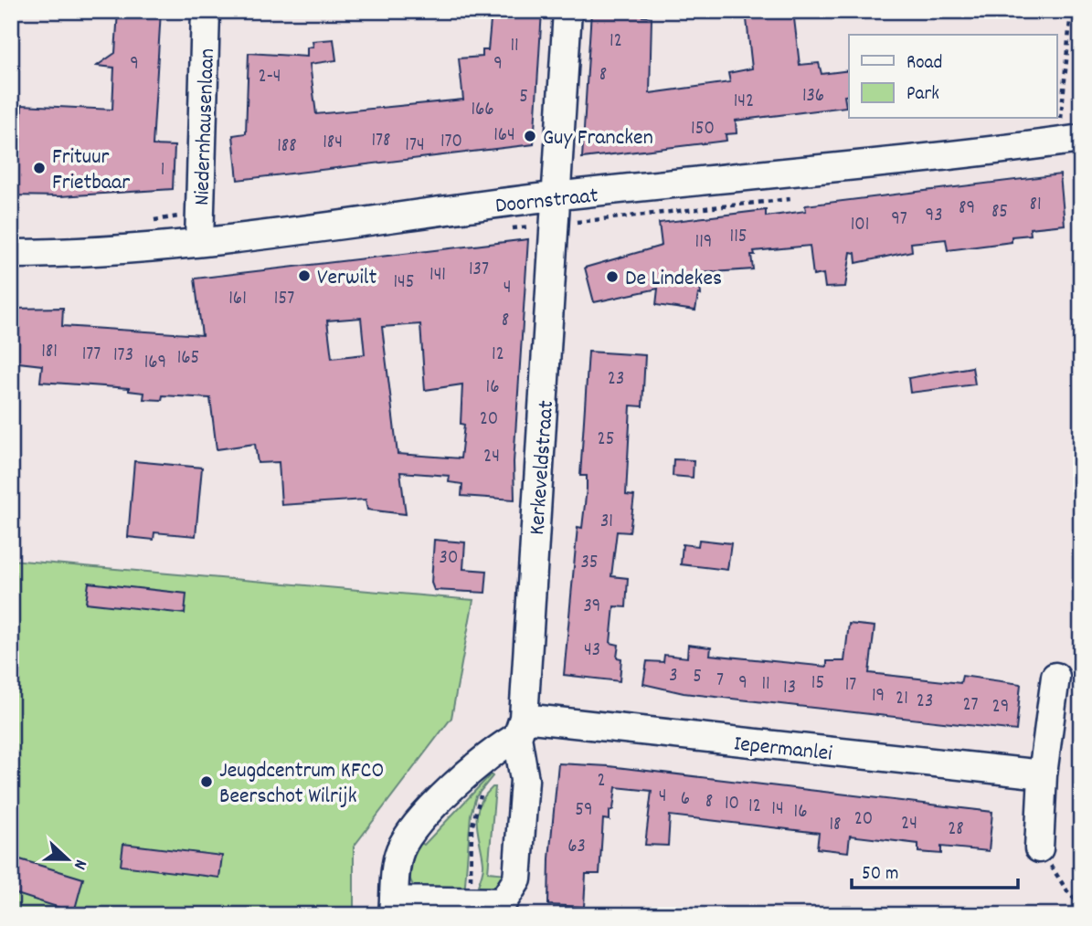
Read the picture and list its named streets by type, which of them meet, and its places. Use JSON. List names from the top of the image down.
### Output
{
  "streets": {
    "street": [
      "Niedernhausenlaan",
      "Doornstraat",
      "Kerkeveldstraat",
      "Iepermanlei"
    ]
  },
  "crossings": [
    ["Niedernhausenlaan", "Doornstraat"],
    ["Doornstraat", "Kerkeveldstraat"],
    ["Kerkeveldstraat", "Iepermanlei"]
  ],
  "places": [
    "Guy Francken",
    "Frituur Frietbaar",
    "Verwilt",
    "De Lindekes",
    "Jeugdcentrum KFCO Beerschot Wilrijk"
  ],
  "house_numbers": [
    "12",
    "11",
    "9",
    "9",
    "8",
    "2-4",
    "136",
    "5",
    "142",
    "166",
    "150",
    "164",
    "178",
    "170",
    "184",
    "174",
    "188",
    "1",
    "81",
    "89",
    "85",
    "93",
    "97",
    "101",
    "115",
    "119",
    "137",
    "141",
    "145",
    "4",
    "161",
    "157",
    "8",
    "181",
    "177",
    "12",
    "173",
    "165",
    "169",
    "23",
    "16",
    "20",
    "25",
    "24",
    "31",
    "30",
    "35",
    "39",
    "43",
    "3",
    "5",
    "7",
    "9",
    "15",
    "11",
    "17",
    "13",
    "19",
    "21",
    "23",
    "27",
    "29",
    "2",
    "4",
    "6",
    "8",
    "10",
    "12",
    "14",
    "59",
    "16",
    "20",
    "24",
    "18",
    "28",
    "63"
  ],
  "legend": ["Road", "Park"],
  "scale_bar": "50 m",
  "north": "right"
}
